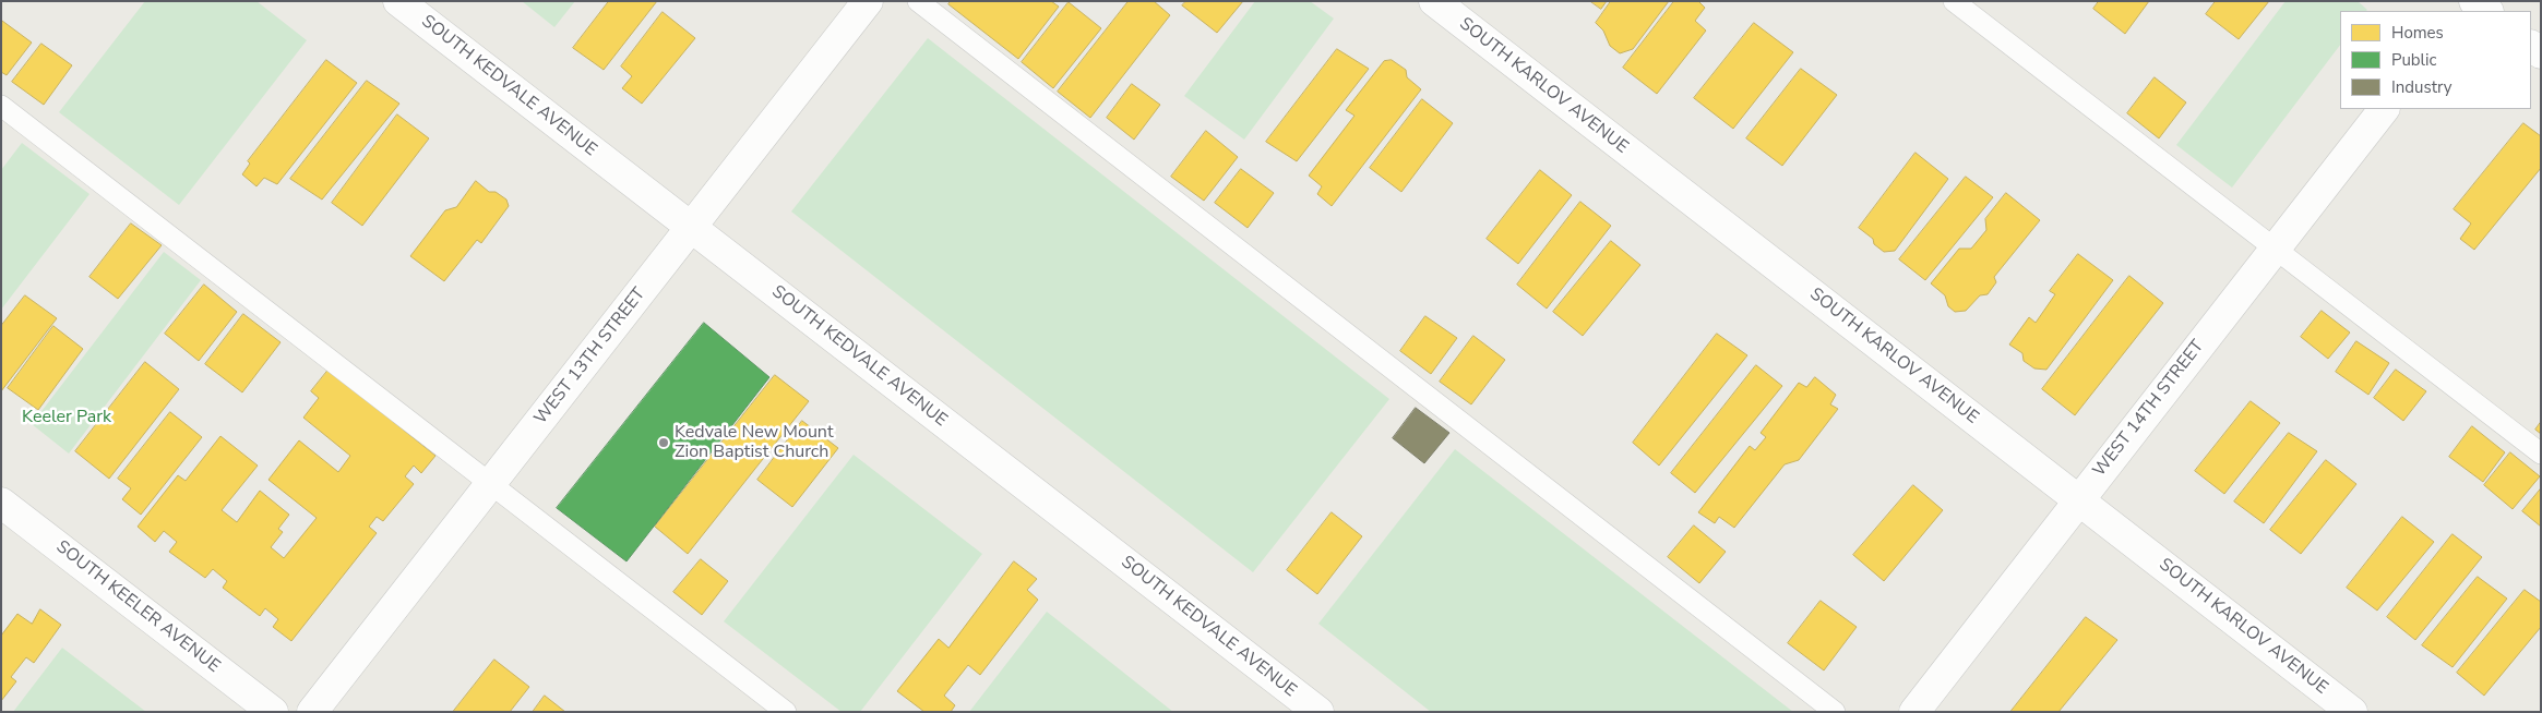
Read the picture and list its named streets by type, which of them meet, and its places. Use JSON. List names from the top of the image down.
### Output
{
  "streets": {
    "street": [
      "SOUTH KEDVALE AVENUE",
      "SOUTH KARLOV AVENUE",
      "WEST 13TH STREET",
      "WEST 14TH STREET",
      "SOUTH KEELER AVENUE"
    ]
  },
  "crossings": [
    ["SOUTH KEDVALE AVENUE", "WEST 13TH STREET"],
    ["SOUTH KARLOV AVENUE", "WEST 14TH STREET"]
  ],
  "parks": ["Keeler Park"],
  "places": ["Kedvale New Mount Zion Baptist Church"],
  "legend": ["Homes", "Public", "Industry"]
}
